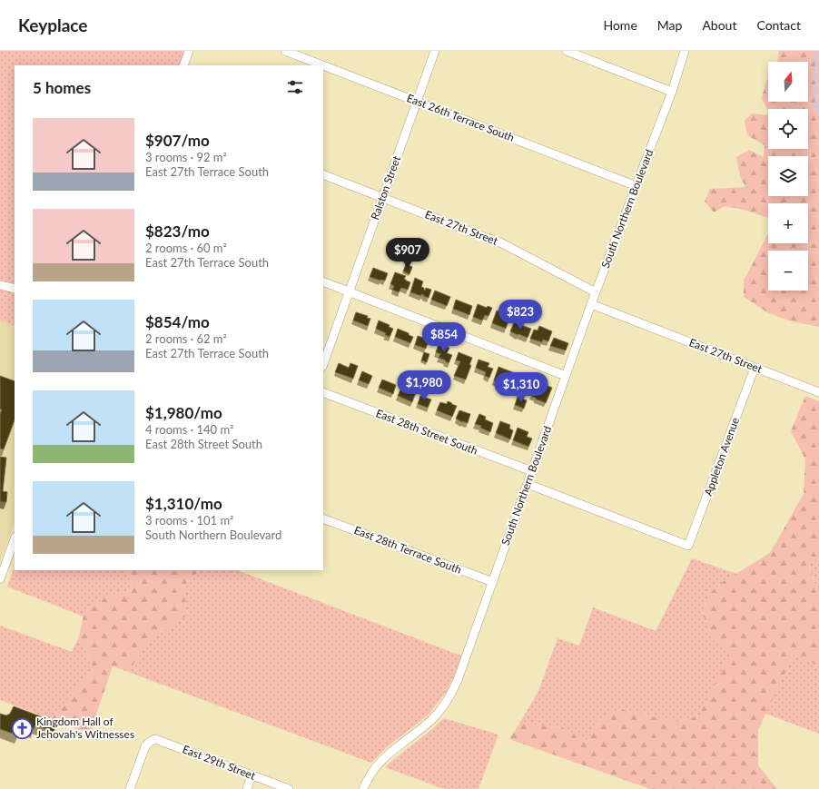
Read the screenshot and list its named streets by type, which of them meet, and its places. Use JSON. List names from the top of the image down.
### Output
{
  "streets": {
    "street": [
      "East 26th Terrace South",
      "Ralston Street",
      "South Northern Boulevard",
      "East 27th Street",
      "East 28th Street South",
      "Appleton Avenue",
      "East 28th Terrace South",
      "East 29th Street"
    ]
  },
  "crossings": [
    ["East 26th Terrace South", "Ralston Street"],
    ["East 26th Terrace South", "South Northern Boulevard"],
    ["Ralston Street", "East 27th Street"],
    ["South Northern Boulevard", "East 27th Street"],
    ["South Northern Boulevard", "East 28th Street South"],
    ["South Northern Boulevard", "Appleton Avenue"],
    ["South Northern Boulevard", "East 28th Terrace South"],
    ["East 27th Street", "Appleton Avenue"]
  ],
  "places": {
    "church": ["Kingdom Hall of Jehovah's Witnesses"]
  },
  "north": "top",
  "page": {
    "header": "Keyplace",
    "nav": [
      "Home",
      "Map",
      "About",
      "Contact"
    ],
    "map_buttons": ["+", "−"],
    "heading": "5 homes",
    "list": [
      {
        "name": "$907/mo",
        "note": "3 rooms · 92 m² · East 27th Terrace South"
      },
      {
        "name": "$823/mo",
        "note": "2 rooms · 60 m² · East 27th Terrace South"
      },
      {
        "name": "$854/mo",
        "note": "2 rooms · 62 m² · East 27th Terrace South"
      },
      {
        "name": "$1,980/mo",
        "note": "4 rooms · 140 m² · East 28th Street South"
      },
      {
        "name": "$1,310/mo",
        "note": "3 rooms · 101 m² · South Northern Boulevard"
      }
    ],
    "price": [
      "$907",
      "$823",
      "$854",
      "$1,980",
      "$1,310"
    ]
  }
}
